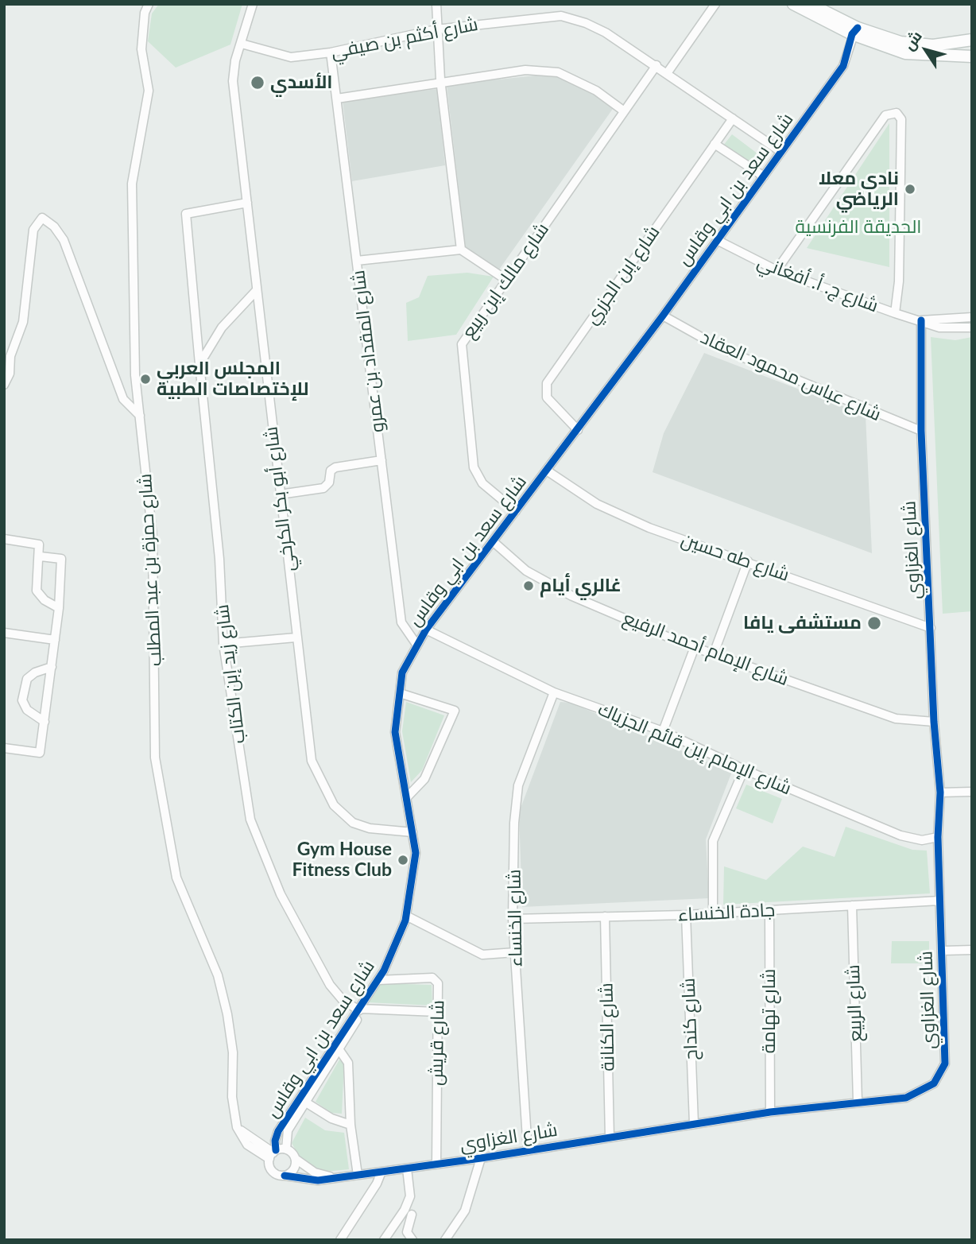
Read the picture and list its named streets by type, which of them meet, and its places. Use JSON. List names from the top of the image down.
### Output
{
  "streets": {
    "street": [
      "شارع أكثم بن صيفي",
      "شارع سعد بن ابي وقاس",
      "شارع إبن الجزري",
      "شارع مالك إبن ربيع",
      "شارع ج. أ. أفغاني",
      "شارع المقداد بن عمرو",
      "شارع عباس محمود العقاد",
      "شارع أبو بكر الكرخي",
      "شارع الغزاوي",
      "شارع طه حسين",
      "شارع حمزة بن عبد المطلب",
      "شارع الإمام أحمد الرفيع",
      "شارع زيد إبن الكتاب",
      "شارع الإمام إبن قائم الجزياك",
      "جادة الخنساء",
      "شارع الخنساء",
      "شارع الربيع",
      "شارع تهامة",
      "شارع كنداح",
      "شارع الكنانة",
      "شارع قريش"
    ]
  },
  "crossings": [
    ["شارع أكثم بن صيفي", "شارع سعد بن ابي وقاس"],
    ["شارع أكثم بن صيفي", "شارع إبن الجزري"],
    ["شارع أكثم بن صيفي", "شارع مالك إبن ربيع"],
    ["شارع أكثم بن صيفي", "شارع المقداد بن عمرو"],
    ["شارع أكثم بن صيفي", "شارع أبو بكر الكرخي"],
    ["شارع سعد بن ابي وقاس", "شارع إبن الجزري"],
    ["شارع سعد بن ابي وقاس", "شارع مالك إبن ربيع"],
    ["شارع سعد بن ابي وقاس", "شارع ج. أ. أفغاني"],
    ["شارع سعد بن ابي وقاس", "شارع المقداد بن عمرو"],
    ["شارع سعد بن ابي وقاس", "شارع عباس محمود العقاد"],
    ["شارع سعد بن ابي وقاس", "شارع أبو بكر الكرخي"],
    ["شارع سعد بن ابي وقاس", "شارع الغزاوي"],
    ["شارع سعد بن ابي وقاس", "شارع طه حسين"],
    ["شارع سعد بن ابي وقاس", "شارع حمزة بن عبد المطلب"],
    ["شارع سعد بن ابي وقاس", "شارع الإمام أحمد الرفيع"],
    ["شارع سعد بن ابي وقاس", "شارع زيد إبن الكتاب"],
    ["شارع سعد بن ابي وقاس", "شارع الإمام إبن قائم الجزياك"],
    ["شارع سعد بن ابي وقاس", "شارع قريش"],
    ["شارع ج. أ. أفغاني", "شارع الغزاوي"],
    ["شارع عباس محمود العقاد", "شارع الغزاوي"],
    ["شارع أبو بكر الكرخي", "شارع زيد إبن الكتاب"],
    ["شارع الغزاوي", "شارع طه حسين"],
    ["شارع الغزاوي", "شارع حمزة بن عبد المطلب"],
    ["شارع الغزاوي", "شارع الإمام أحمد الرفيع"],
    ["شارع الغزاوي", "شارع الإمام إبن قائم الجزياك"],
    ["شارع الغزاوي", "جادة الخنساء"],
    ["شارع الغزاوي", "شارع الخنساء"],
    ["شارع الغزاوي", "شارع الربيع"],
    ["شارع الغزاوي", "شارع تهامة"],
    ["شارع الغزاوي", "شارع كنداح"],
    ["شارع الغزاوي", "شارع الكنانة"],
    ["شارع الغزاوي", "شارع قريش"],
    ["شارع الإمام إبن قائم الجزياك", "شارع الخنساء"],
    ["جادة الخنساء", "شارع الخنساء"],
    ["جادة الخنساء", "شارع الربيع"],
    ["جادة الخنساء", "شارع تهامة"],
    ["جادة الخنساء", "شارع كنداح"],
    ["جادة الخنساء", "شارع الكنانة"]
  ],
  "parks": ["الحديقة الفرنسية"],
  "places": [
    "الأسدي",
    "نادي معلا الرياضي",
    "المجلس العربي للإختصاصات الطبية",
    "غالري أيام",
    "مستشفى يافا",
    "Gym House Fitness Club"
  ],
  "north": "top left"
}
